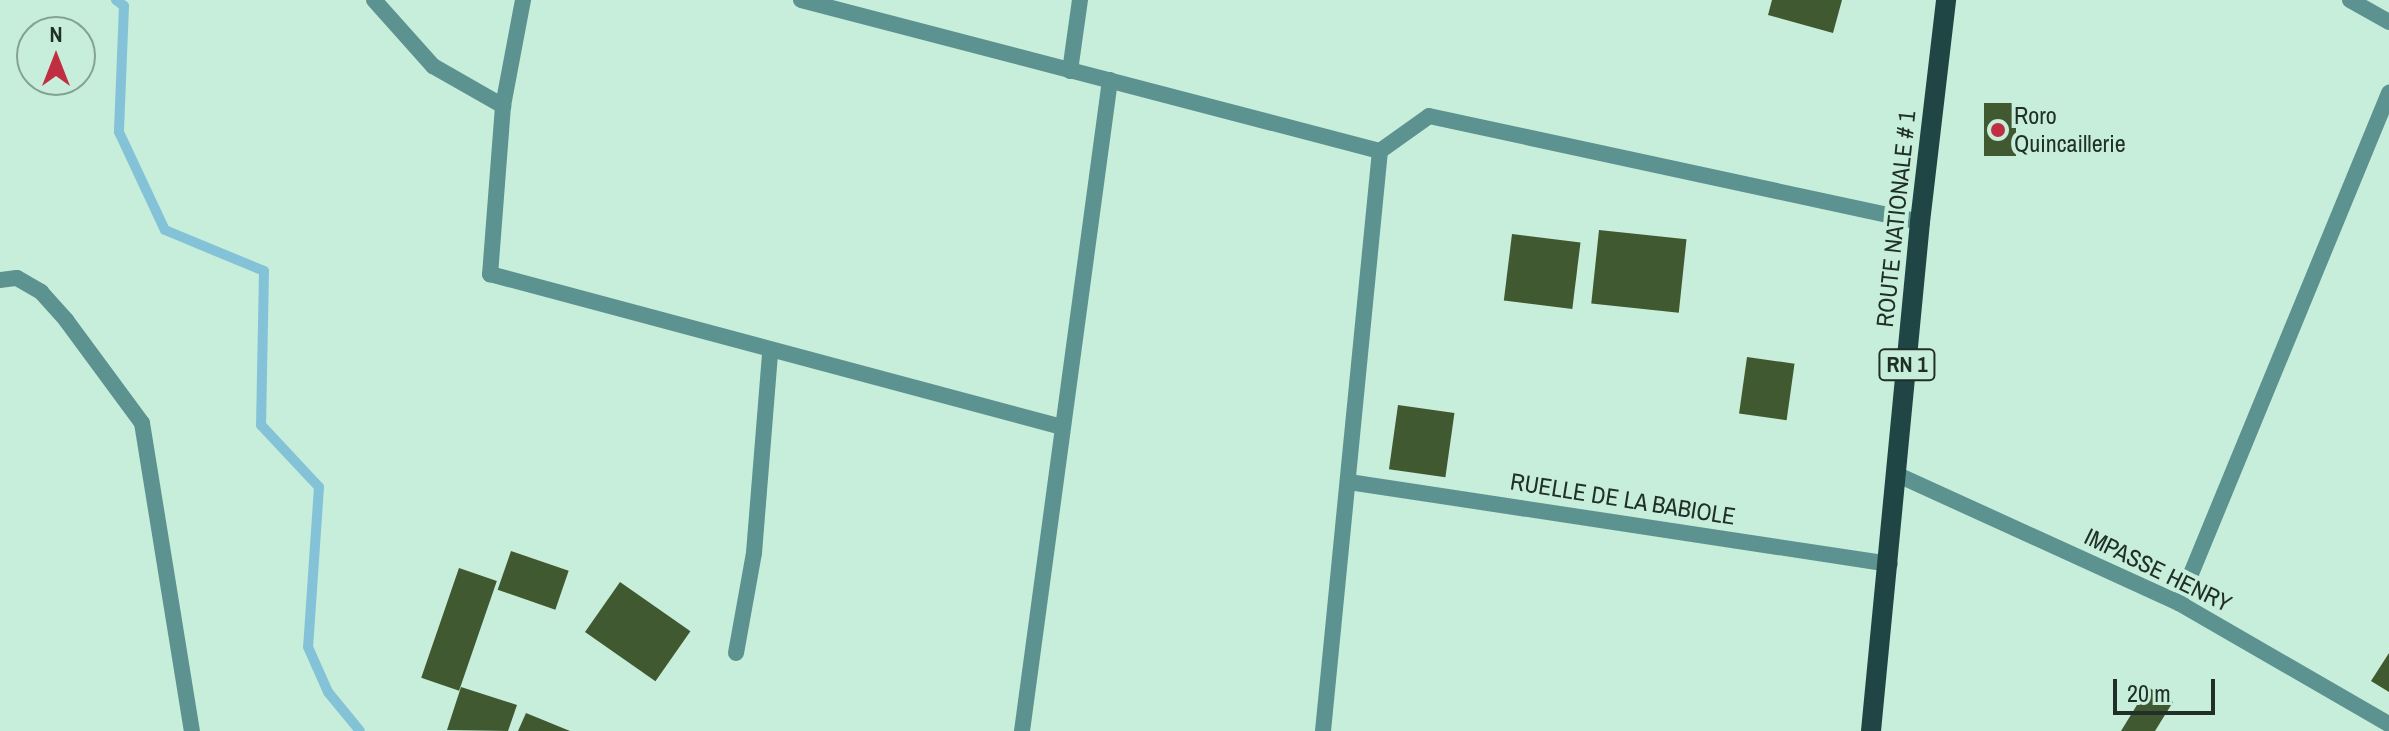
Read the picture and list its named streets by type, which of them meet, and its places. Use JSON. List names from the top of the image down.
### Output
{
  "streets": {
    "main road": ["ROUTE NATIONALE # 1", "RN 1"],
    "street": ["RUELLE DE LA BABIOLE", "IMPASSE HENRY"]
  },
  "crossings": [
    ["ROUTE NATIONALE # 1", "RUELLE DE LA BABIOLE"],
    ["ROUTE NATIONALE # 1", "IMPASSE HENRY"]
  ],
  "places": ["Roro Quincaillerie"],
  "scale_bar": "20 m",
  "north": "top"
}
